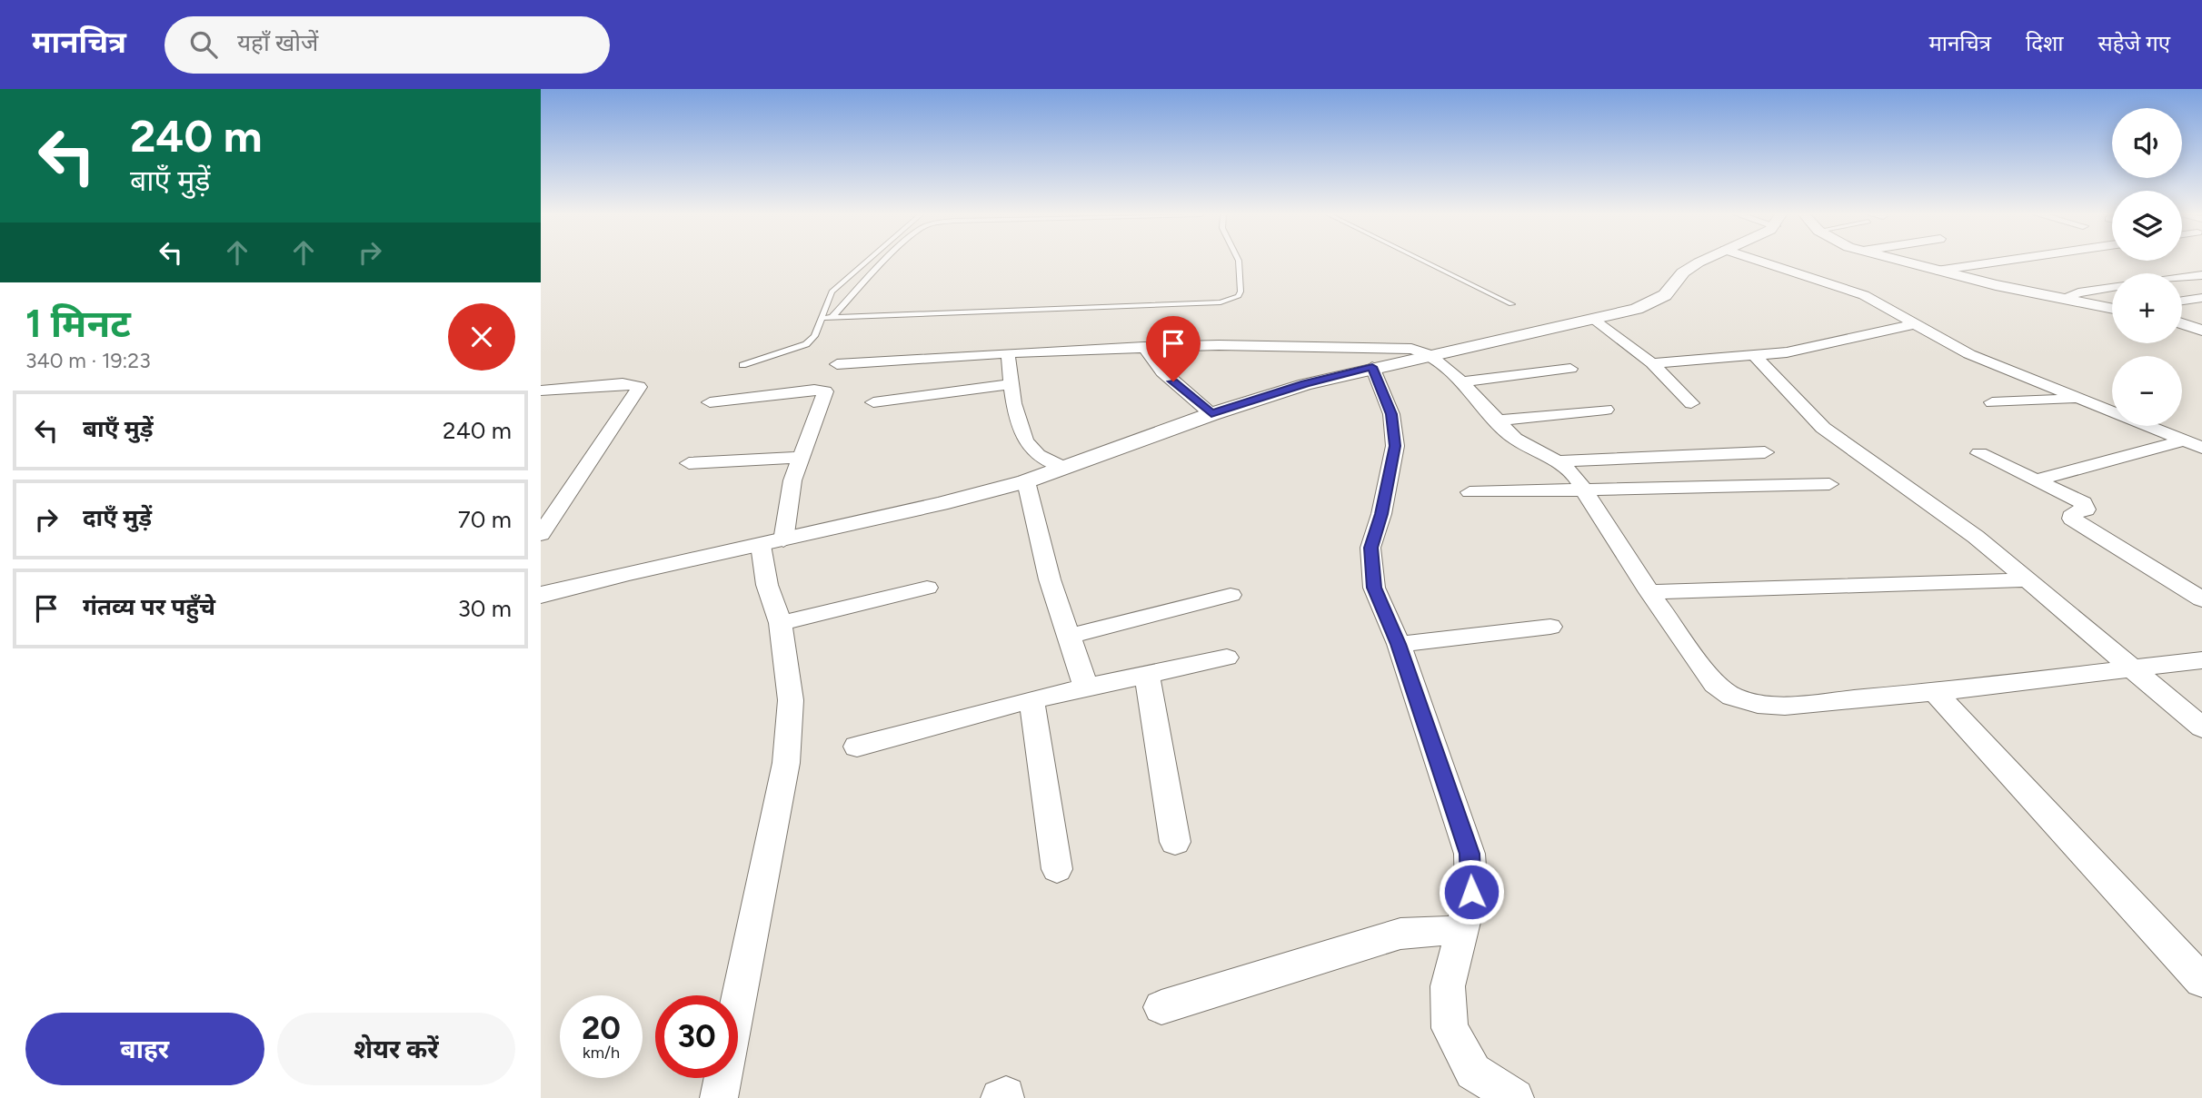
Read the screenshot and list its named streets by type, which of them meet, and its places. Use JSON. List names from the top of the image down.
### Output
{
  "page": {
    "header": "मानचित्र",
    "search": "यहाँ खोजें",
    "nav": ["मानचित्र", "दिशा", "सहेजे गए"],
    "turn": ["240 m", "बाएँ मुड़ें"],
    "map_buttons": ["+", "−"],
    "heading": ["1 मिनट", "340 m · 19:23"],
    "list": [
      {
        "name": "बाएँ मुड़ें",
        "value": "240 m"
      },
      {
        "name": "दाएँ मुड़ें",
        "value": "70 m"
      },
      {
        "name": "गंतव्य पर पहुँचे",
        "value": "30 m"
      }
    ],
    "speed": "20 km/h",
    "limit": "30",
    "buttons": ["बाहर", "शेयर करें"]
  }
}
